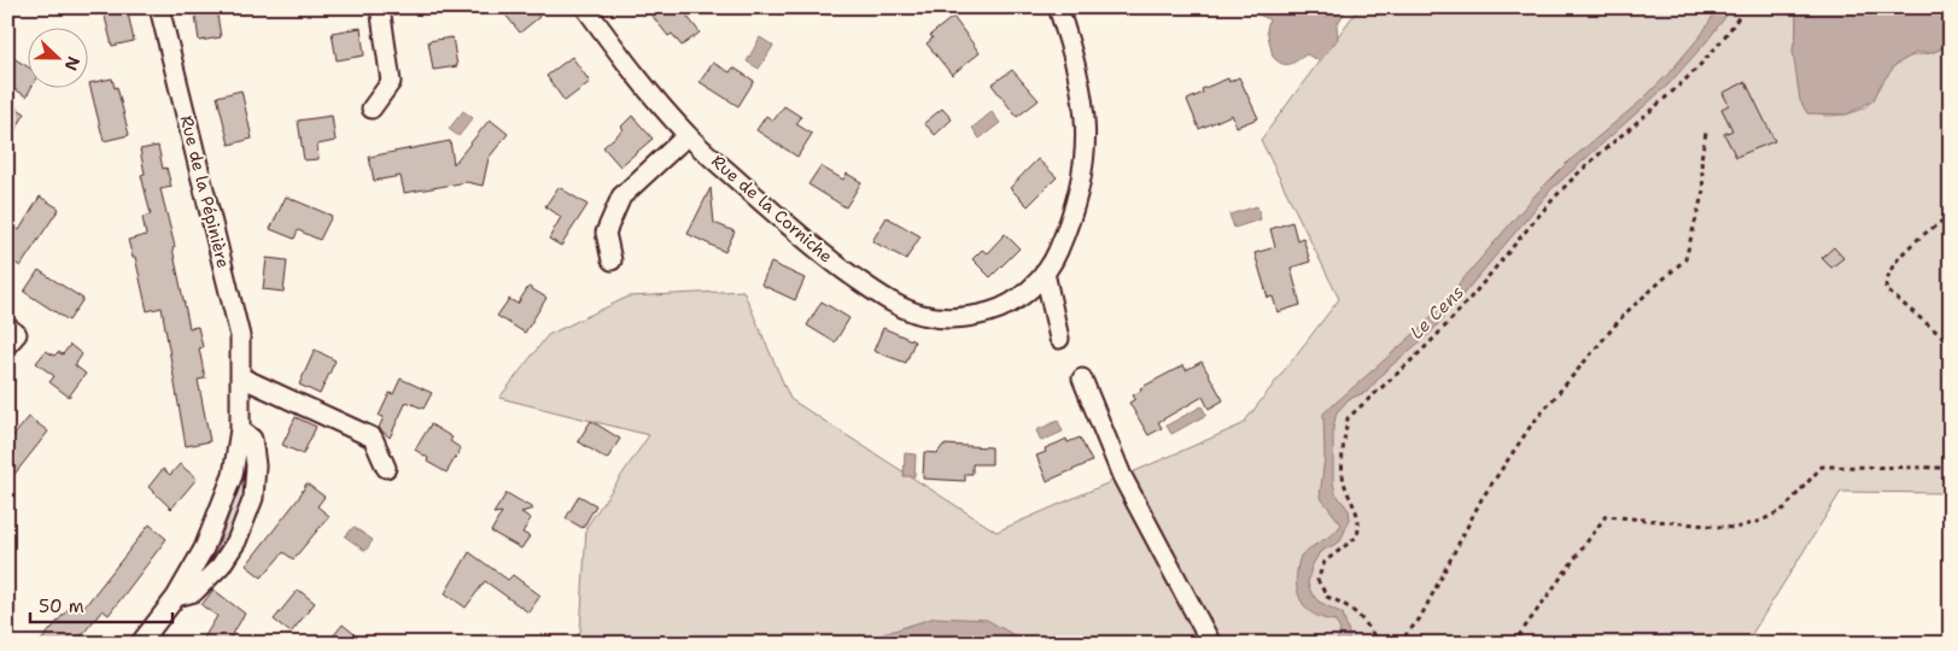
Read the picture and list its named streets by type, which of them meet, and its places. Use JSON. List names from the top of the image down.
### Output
{
  "streets": {
    "street": ["Rue de la Pépinière", "Rue de la Corniche"]
  },
  "water": ["Le Cens"],
  "scale_bar": "50 m",
  "north": "right"
}
